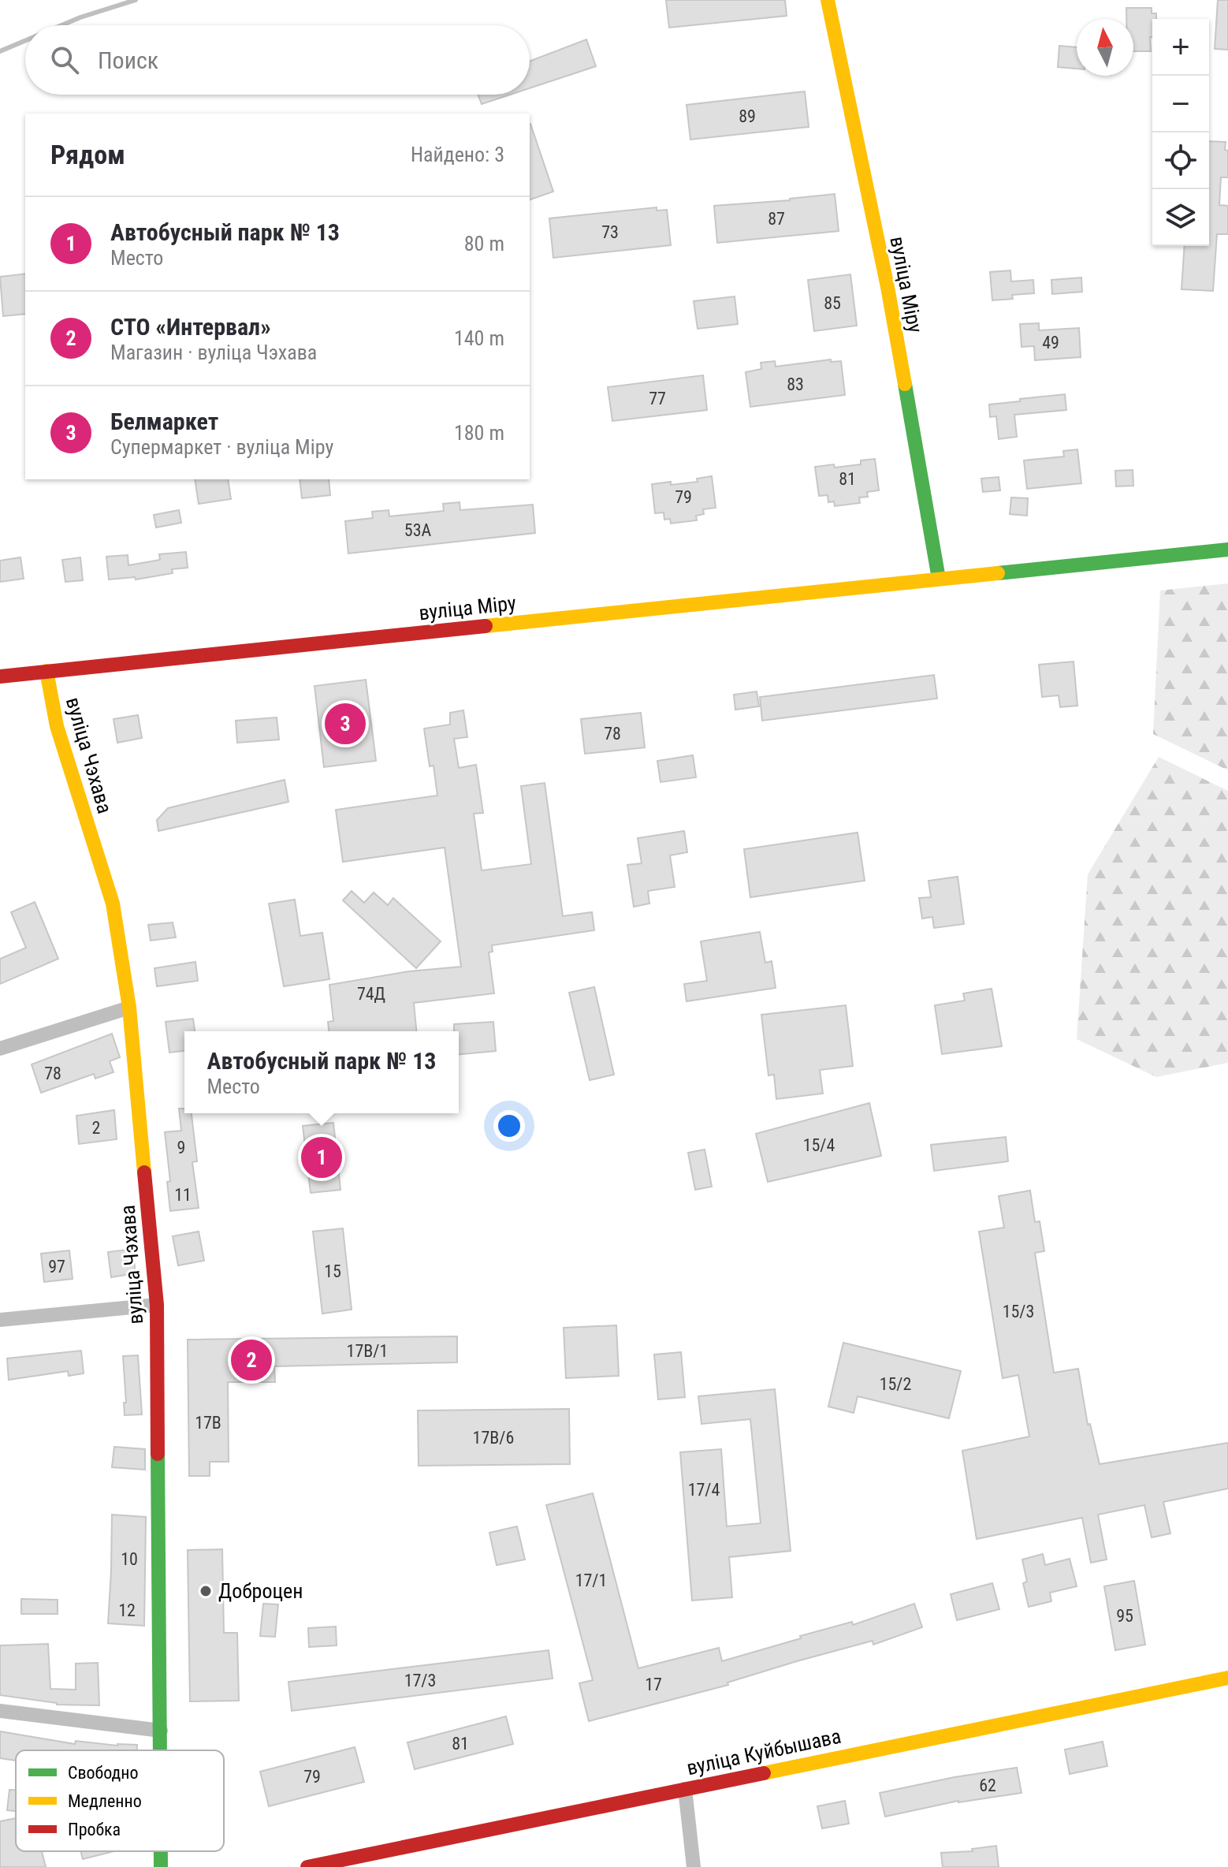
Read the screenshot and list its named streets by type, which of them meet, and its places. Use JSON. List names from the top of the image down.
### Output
{
  "streets": {
    "main road": ["вуліца Міру", "вуліца Чэхава", "вуліца Куйбышава"]
  },
  "crossings": [
    ["вуліца Міру", "вуліца Чэхава"]
  ],
  "places": ["Доброцен"],
  "house_numbers": [
    "89",
    "87",
    "73",
    "85",
    "49",
    "83",
    "77",
    "81",
    "79",
    "53А",
    "78",
    "74Д",
    "78",
    "2",
    "15/4",
    "9",
    "11",
    "97",
    "15",
    "15/3",
    "17В/1",
    "15/2",
    "17В",
    "17В/6",
    "17/4",
    "10",
    "17/1",
    "12",
    "95",
    "17/3",
    "17",
    "81",
    "79",
    "62"
  ],
  "legend": ["Свободно", "Медленно", "Пробка"],
  "north": "top",
  "page": {
    "map_buttons": ["+", "−"],
    "search": "Поиск",
    "heading": ["Рядом", "Найдено: 3"],
    "list": [
      {
        "mark": "1",
        "name": "Автобусный парк № 13",
        "note": "Место",
        "value": "80 m"
      },
      {
        "mark": "2",
        "name": "СТО «Интервал»",
        "note": "Магазин · вуліца Чэхава",
        "value": "140 m"
      },
      {
        "mark": "3",
        "name": "Белмаркет",
        "note": "Супермаркет · вуліца Міру",
        "value": "180 m"
      }
    ],
    "pins": ["3", "1", "2"],
    "popup": ["Автобусный парк № 13", "Место"]
  }
}
